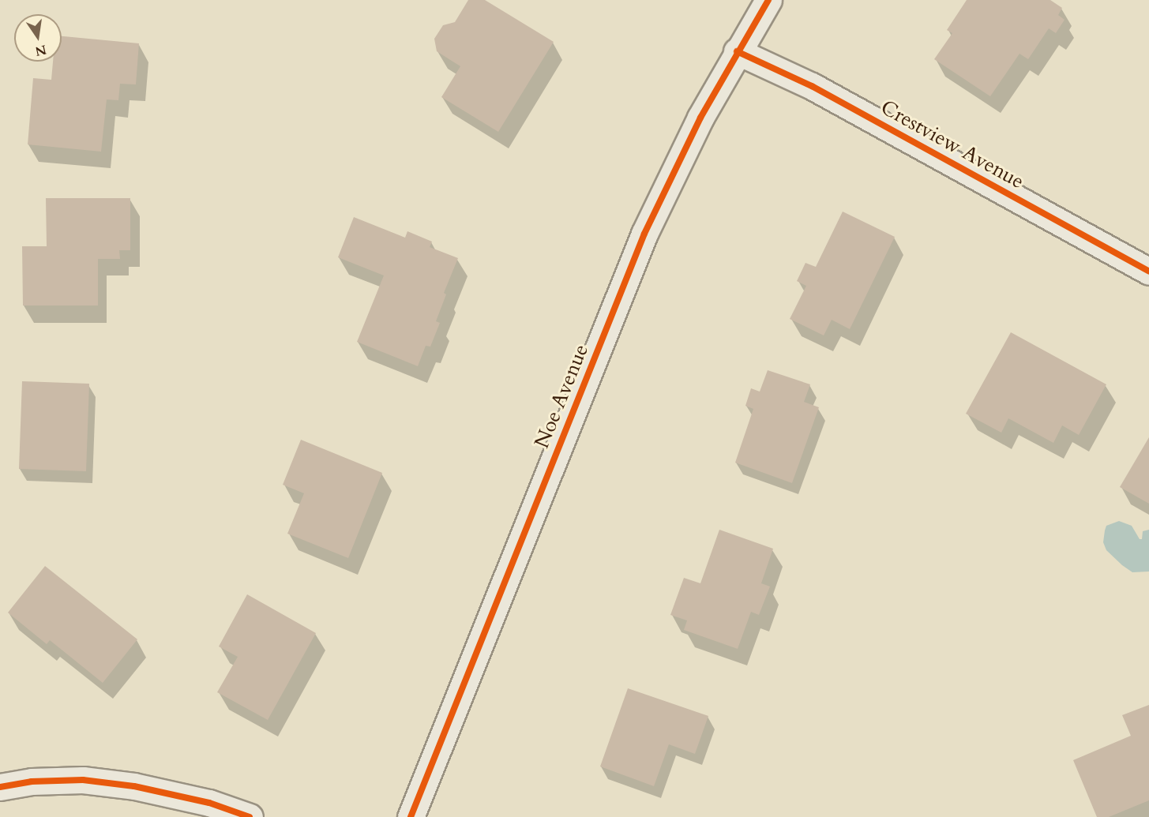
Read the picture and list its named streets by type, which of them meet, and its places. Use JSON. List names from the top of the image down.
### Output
{
  "streets": {
    "street": ["Crestview Avenue", "Noe Avenue"]
  },
  "crossings": [
    ["Crestview Avenue", "Noe Avenue"]
  ],
  "north": "bottom"
}
